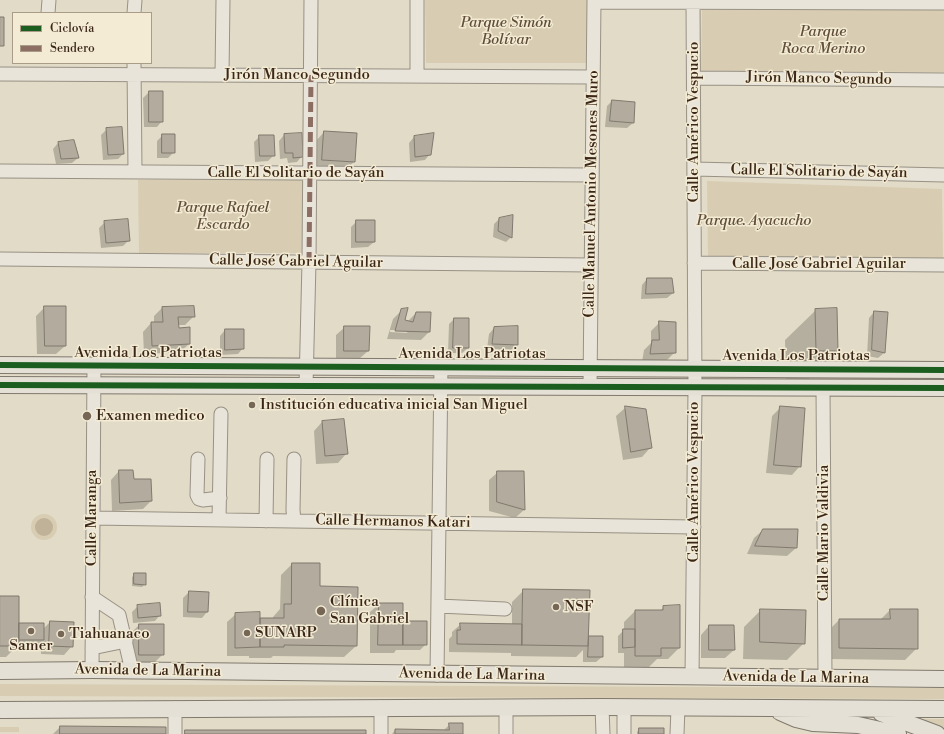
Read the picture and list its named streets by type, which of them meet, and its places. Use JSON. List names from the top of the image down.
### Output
{
  "streets": {
    "main road": ["Avenida Los Patriotas", "Avenida de La Marina"],
    "street": [
      "Jirón Manco Segundo",
      "Calle Américo Vespucio",
      "Calle El Solitario de Sayán",
      "Calle Manuel Antonio Mesones Muro",
      "Calle José Gabriel Aguilar",
      "Calle Maranga",
      "Calle Hermanos Katari",
      "Calle Mario Valdivia"
    ]
  },
  "crossings": [
    ["Jirón Manco Segundo", "Calle Américo Vespucio"],
    ["Jirón Manco Segundo", "Calle Manuel Antonio Mesones Muro"],
    ["Calle Américo Vespucio", "Calle El Solitario de Sayán"],
    ["Calle Américo Vespucio", "Calle José Gabriel Aguilar"],
    ["Calle Américo Vespucio", "Avenida Los Patriotas"],
    ["Calle Américo Vespucio", "Calle Hermanos Katari"],
    ["Calle Américo Vespucio", "Avenida de La Marina"],
    ["Calle El Solitario de Sayán", "Calle Manuel Antonio Mesones Muro"],
    ["Calle Manuel Antonio Mesones Muro", "Calle José Gabriel Aguilar"],
    ["Calle Manuel Antonio Mesones Muro", "Avenida Los Patriotas"],
    ["Avenida Los Patriotas", "Calle Maranga"],
    ["Calle Maranga", "Calle Hermanos Katari"],
    ["Calle Maranga", "Avenida de La Marina"],
    ["Calle Mario Valdivia", "Avenida de La Marina"]
  ],
  "parks": [
    "Parque Simón Bolívar",
    "Parque Roca Merino",
    "Parque Rafael Escardo",
    "Parque. Ayacucho"
  ],
  "places": [
    "Institución educativa inicial San Miguel",
    "Examen medico",
    "NSF",
    "Clínica San Gabriel",
    "Samer",
    "SUNARP",
    "Tiahuanaco"
  ],
  "legend": ["Ciclovía", "Sendero"]
}
